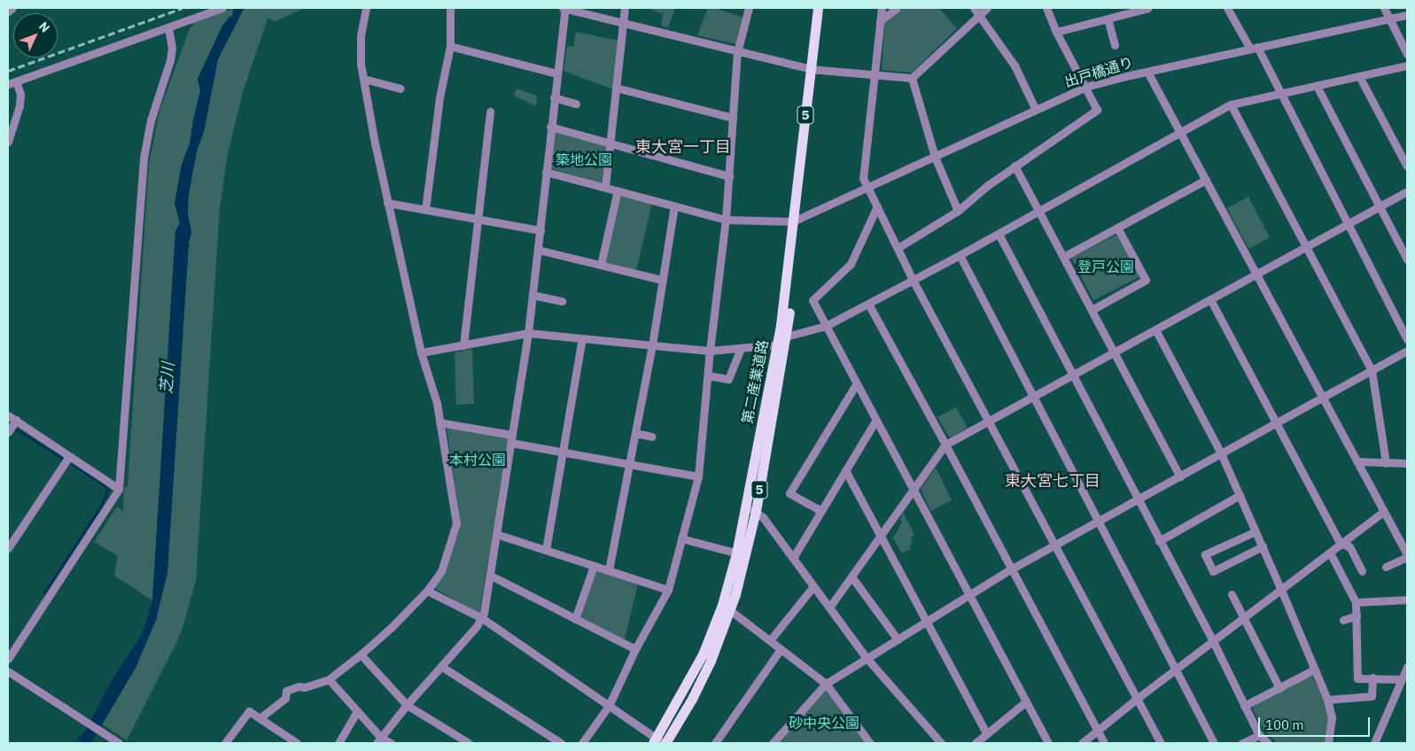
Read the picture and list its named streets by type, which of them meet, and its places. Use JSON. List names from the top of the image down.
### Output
{
  "streets": {
    "main road": ["5", "第二産業道路"],
    "street": ["出戸橋通り"]
  },
  "crossings": [
    ["出戸橋通り", "第二産業道路"]
  ],
  "districts": ["東大宮一丁目", "東大宮七丁目"],
  "water": ["芝川"],
  "parks": [
    "築地公園",
    "登戸公園",
    "本村公園",
    "砂中央公園"
  ],
  "scale_bar": "100 m",
  "north": "top right"
}
